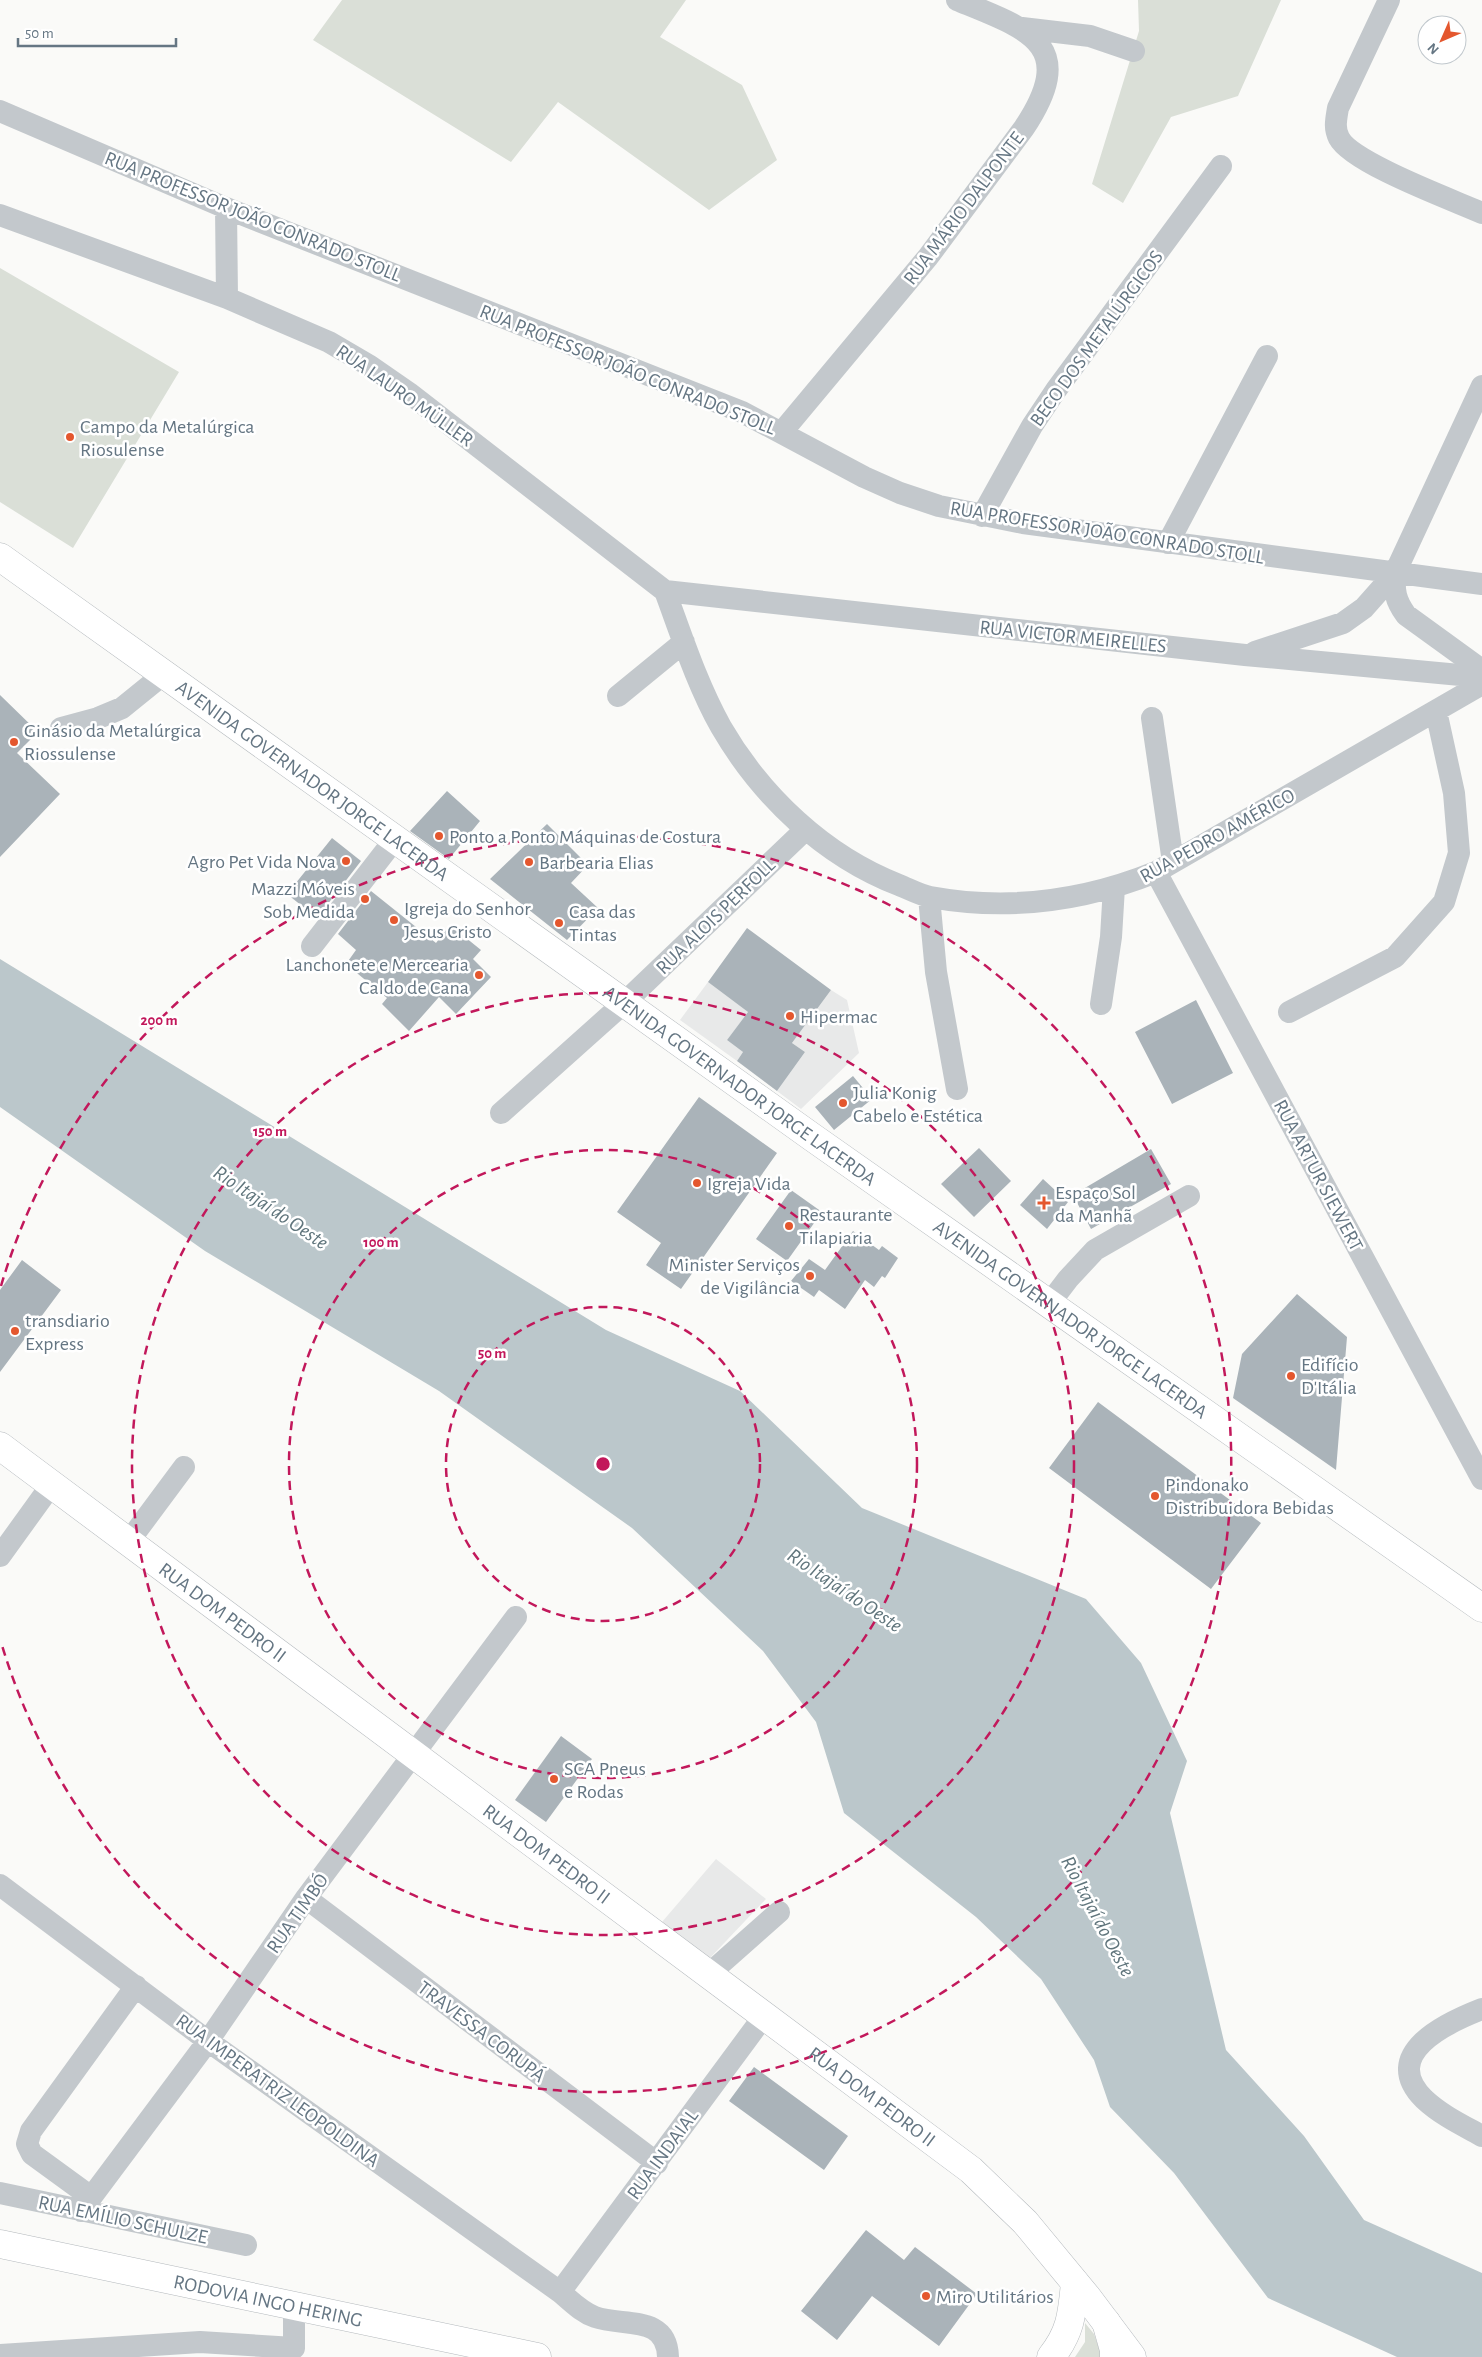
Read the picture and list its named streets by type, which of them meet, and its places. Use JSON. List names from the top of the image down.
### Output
{
  "streets": {
    "main road": ["AVENIDA GOVERNADOR JORGE LACERDA", "RUA DOM PEDRO II", "RODOVIA INGO HERING"],
    "street": [
      "RUA MÁRIO DALPONTE",
      "RUA PROFESSOR JOÃO CONRADO STOLL",
      "BECO DOS METALÚRGICOS",
      "RUA LAURO MÜLLER",
      "RUA VICTOR MEIRELLES",
      "RUA PEDRO AMÉRICO",
      "RUA ALOIS PERFOLL",
      "RUA ARTUR SIEWERT",
      "RUA TIMBÓ",
      "TRAVESSA CORUPÁ",
      "RUA IMPERATRIZ LEOPOLDINA",
      "RUA INDAIAL",
      "RUA EMÍLIO SCHULZE"
    ]
  },
  "crossings": [
    ["RUA MÁRIO DALPONTE", "RUA PROFESSOR JOÃO CONRADO STOLL"],
    ["RUA PROFESSOR JOÃO CONRADO STOLL", "BECO DOS METALÚRGICOS"],
    ["RUA LAURO MÜLLER", "RUA VICTOR MEIRELLES"],
    ["RUA LAURO MÜLLER", "RUA PEDRO AMÉRICO"],
    ["RUA VICTOR MEIRELLES", "RUA PEDRO AMÉRICO"],
    ["AVENIDA GOVERNADOR JORGE LACERDA", "RUA ALOIS PERFOLL"],
    ["RUA PEDRO AMÉRICO", "RUA ALOIS PERFOLL"],
    ["RUA PEDRO AMÉRICO", "RUA ARTUR SIEWERT"],
    ["RUA DOM PEDRO II", "RUA TIMBÓ"],
    ["RUA DOM PEDRO II", "RUA INDAIAL"],
    ["RUA TIMBÓ", "TRAVESSA CORUPÁ"],
    ["RUA TIMBÓ", "RUA IMPERATRIZ LEOPOLDINA"],
    ["RUA TIMBÓ", "RUA EMÍLIO SCHULZE"],
    ["TRAVESSA CORUPÁ", "RUA INDAIAL"],
    ["RUA IMPERATRIZ LEOPOLDINA", "RUA INDAIAL"]
  ],
  "water": ["Rio Itajaí do Oeste"],
  "places": {
    "other": [
      "Campo da Metalúrgica Riosulense",
      "Ginásio da Metalúrgica Riossulense",
      "Ponto a Ponto Máquinas de Costura",
      "Agro Pet Vida Nova",
      "Barbearia Elias",
      "Mazzi Móveis Sob Medida",
      "Igreja do Senhor Jesus Cristo",
      "Casa das Tintas",
      "Lanchonete e Mercearia Caldo de Cana",
      "Hipermac",
      "Julia Konig Cabelo e Estética",
      "Igreja Vida",
      "Restaurante Tilapiaria",
      "Minister Serviços de Vigilância",
      "transdiario Express",
      "Edifício D'Itália",
      "Pindonako Distribuidora Bebidas",
      "SCA Pneus e Rodas",
      "Miro Utilitários"
    ],
    "health": ["Espaço Sol da Manhã"]
  },
  "scale_bar": "50 m",
  "north": "bottom left",
  "rings": [
    "200 m",
    "150 m",
    "100 m",
    "50 m"
  ]
}
